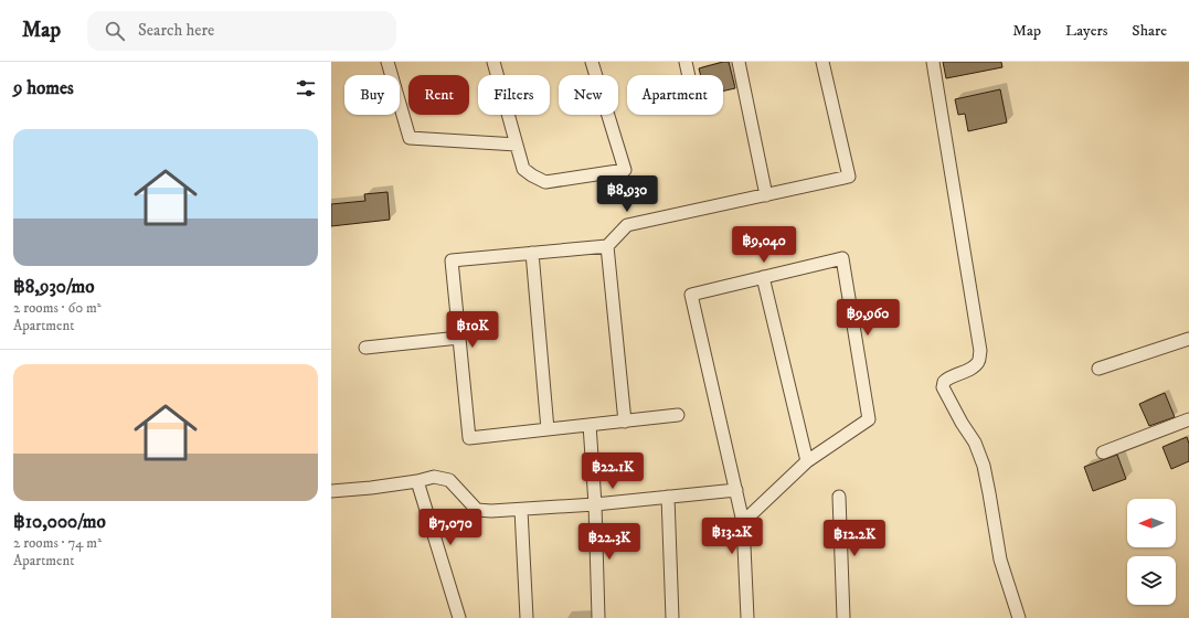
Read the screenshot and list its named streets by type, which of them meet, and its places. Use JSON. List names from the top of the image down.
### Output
{
  "north": "left",
  "page": {
    "header": "Map",
    "search": "Search here",
    "nav": ["Map", "Layers", "Share"],
    "heading": "9 homes",
    "chip": [
      "Buy",
      "Rent",
      "Filters",
      "New",
      "Apartment"
    ],
    "list": [
      {
        "name": "฿8,930/mo",
        "note": "2 rooms · 60 m² · Apartment"
      },
      {
        "name": "฿10,000/mo",
        "note": "2 rooms · 74 m² · Apartment"
      }
    ],
    "price": [
      "฿8,930",
      "฿9,040",
      "฿9,960",
      "฿10K",
      "฿22.1K",
      "฿7,070",
      "฿13.2K",
      "฿12.2K",
      "฿22.3K"
    ]
  }
}
